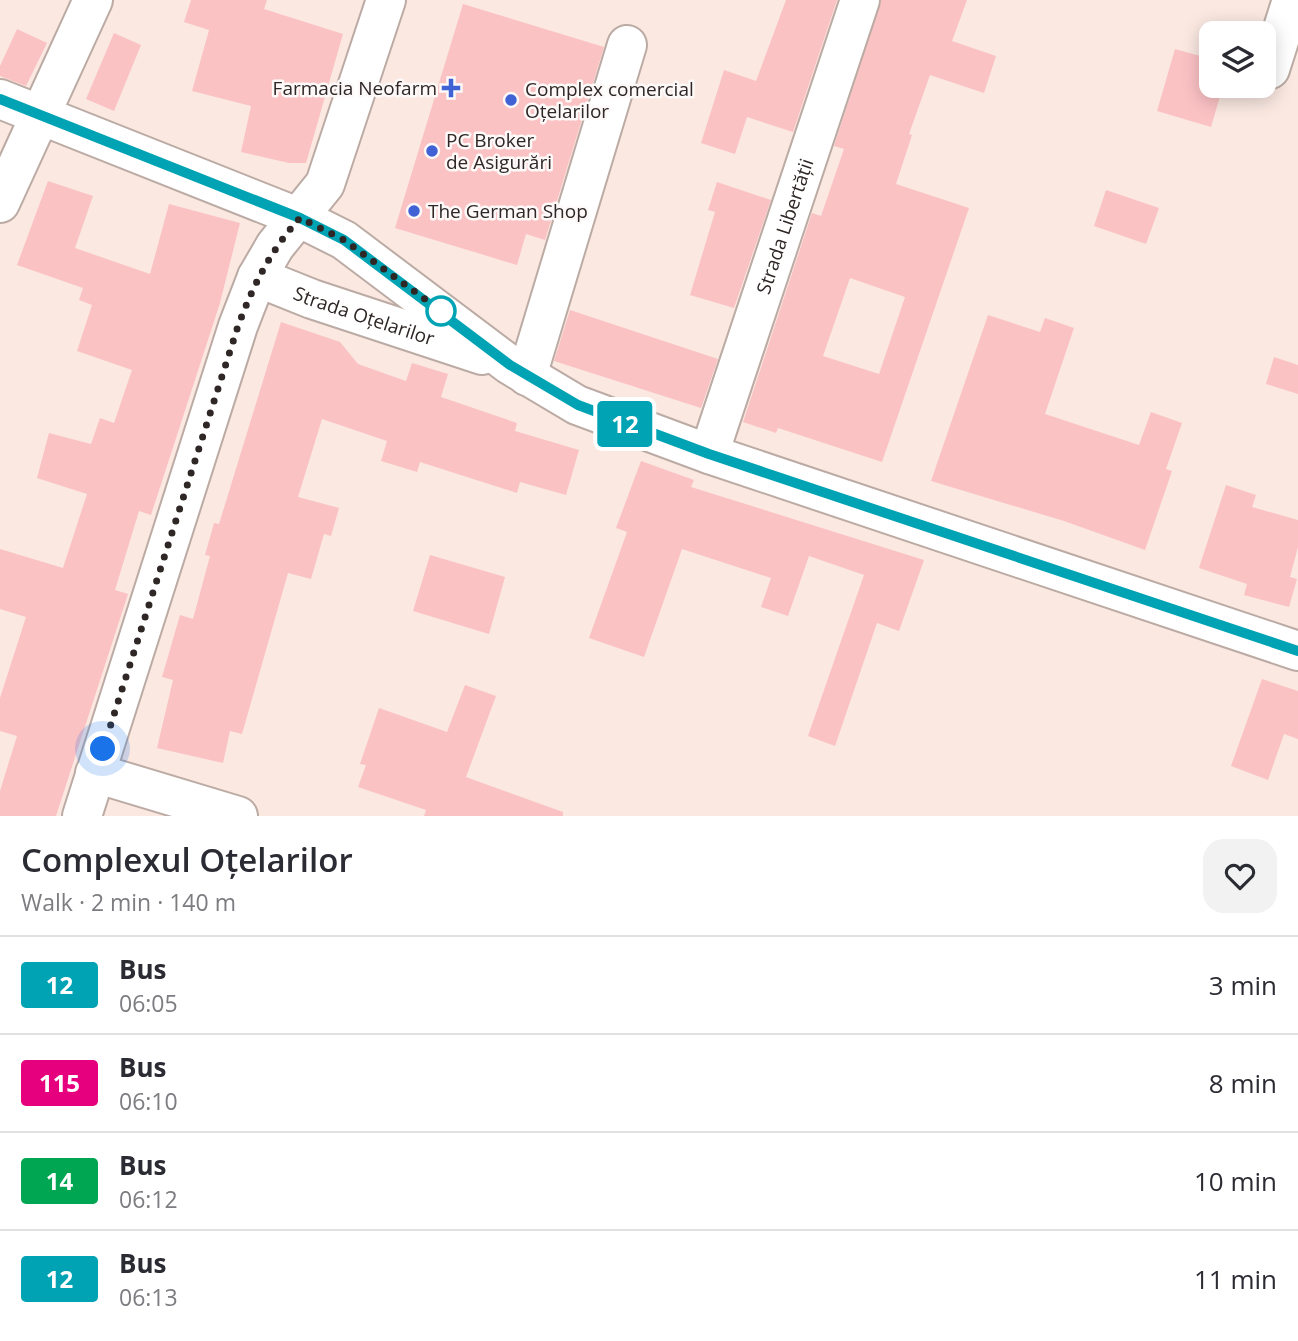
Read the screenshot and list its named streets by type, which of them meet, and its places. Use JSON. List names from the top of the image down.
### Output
{
  "streets": {
    "street": ["Strada Libertății", "Strada Oțelarilor"]
  },
  "crossings": [
    ["Strada Libertății", "Strada Oțelarilor"]
  ],
  "places": {
    "health": ["Farmacia Neofarm"],
    "other": ["Complex comercial Oțelarilor", "PC Broker de Asigurări", "The German Shop"]
  },
  "lines": ["bus line 12"],
  "page": {
    "on_map": "12",
    "heading": ["Complexul Oțelarilor", "Walk · 2 min · 140 m"],
    "list": [
      {
        "mark": "12",
        "name": "Bus",
        "note": "06:05",
        "value": "3 min"
      },
      {
        "mark": "115",
        "name": "Bus",
        "note": "06:10",
        "value": "8 min"
      },
      {
        "mark": "14",
        "name": "Bus",
        "note": "06:12",
        "value": "10 min"
      },
      {
        "mark": "12",
        "name": "Bus",
        "note": "06:13",
        "value": "11 min"
      }
    ]
  }
}
